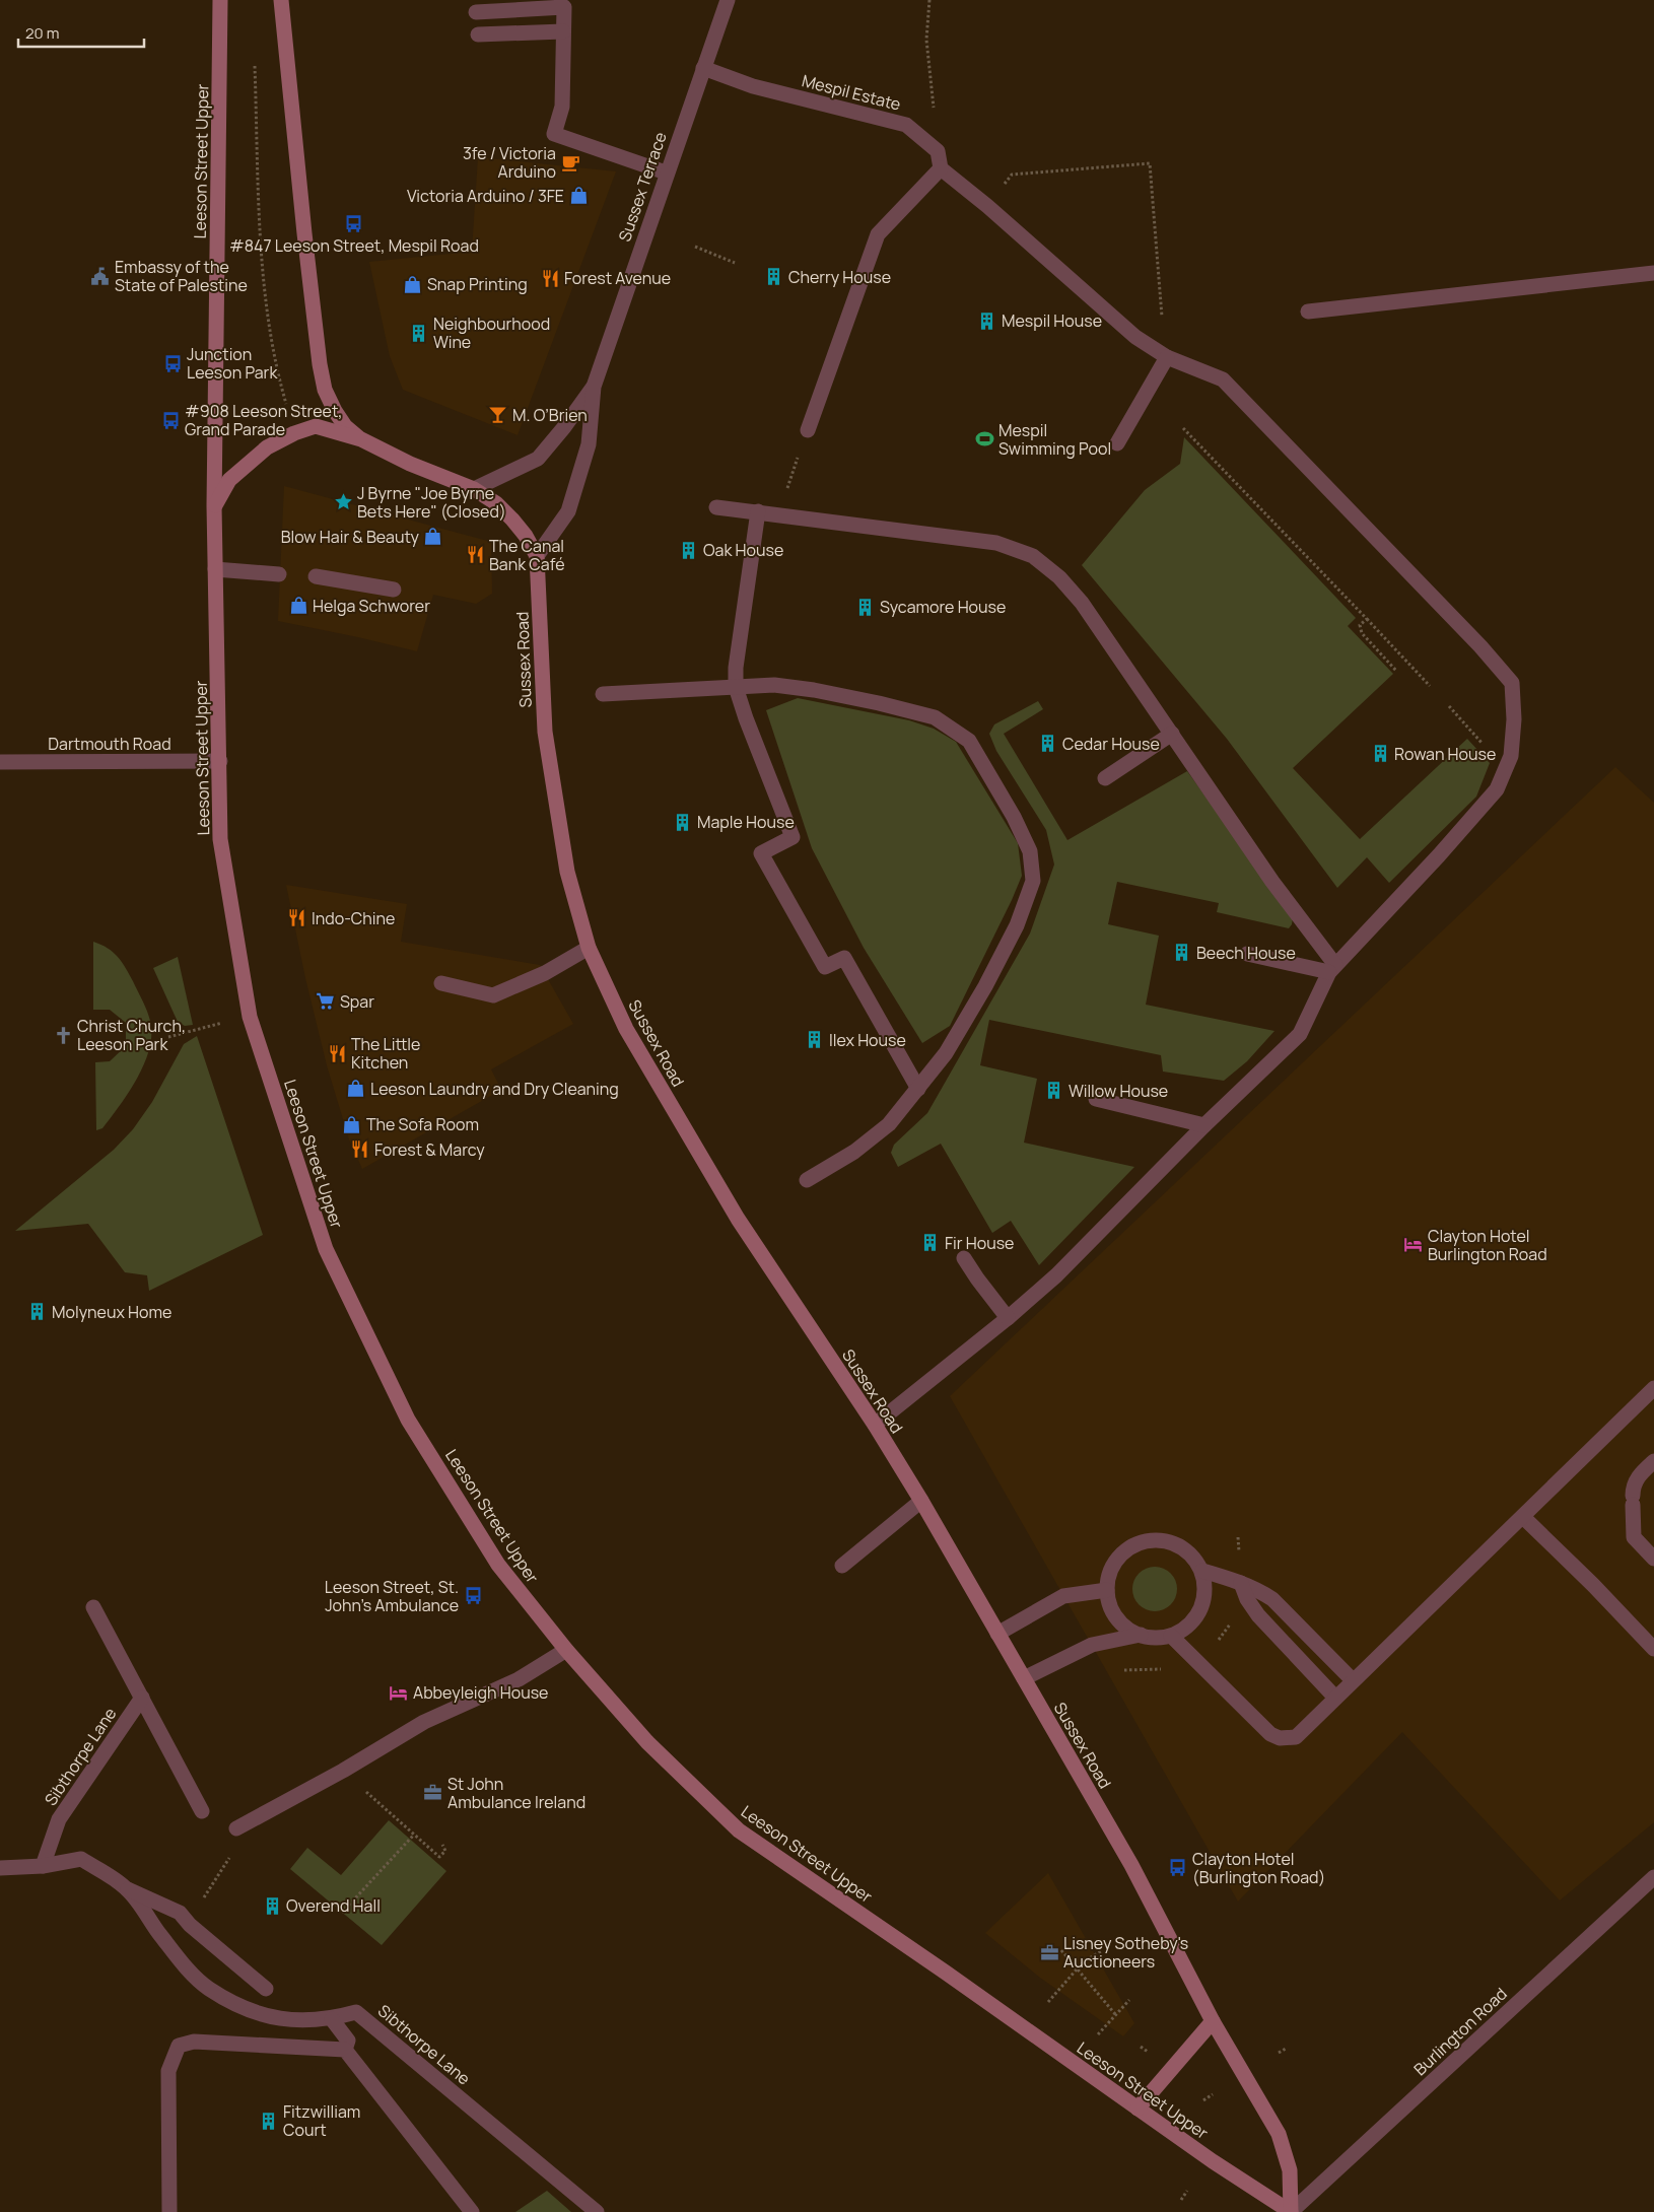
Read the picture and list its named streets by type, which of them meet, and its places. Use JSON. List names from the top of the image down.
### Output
{
  "streets": {
    "main road": ["Leeson Street Upper", "Sussex Road"],
    "street": [
      "Mespil Estate",
      "Sussex Terrace",
      "Dartmouth Road",
      "Sibthorpe Lane",
      "Burlington Road"
    ]
  },
  "crossings": [
    ["Mespil Estate", "Sussex Terrace"],
    ["Leeson Street Upper", "Sussex Terrace"],
    ["Leeson Street Upper", "Sussex Road"],
    ["Leeson Street Upper", "Dartmouth Road"],
    ["Leeson Street Upper", "Burlington Road"],
    ["Sussex Terrace", "Sussex Road"],
    ["Sussex Road", "Burlington Road"]
  ],
  "places": {
    "cafe": ["3fe / Victoria Arduino"],
    "shop": [
      "Victoria Arduino / 3FE",
      "Snap Printing",
      "Blow Hair & Beauty",
      "Helga Schworer",
      "Leeson Laundry and Dry Cleaning",
      "The Sofa Room"
    ],
    "bus stop": [
      "#847 Leeson Street, Mespil Road",
      "Junction Leeson Park",
      "#908 Leeson Street, Grand Parade",
      "Leeson Street, St. John's Ambulance",
      "Clayton Hotel (Burlington Road)"
    ],
    "public building": ["Embassy of the State of Palestine"],
    "building": [
      "Cherry House",
      "Mespil House",
      "Neighbourhood Wine",
      "Oak House",
      "Sycamore House",
      "Cedar House",
      "Rowan House",
      "Maple House",
      "Beech House",
      "Ilex House",
      "Willow House",
      "Fir House",
      "Molyneux Home",
      "Overend Hall",
      "Fitzwilliam Court"
    ],
    "restaurant": [
      "Forest Avenue",
      "The Canal Bank Café",
      "Indo-Chine",
      "The Little Kitchen",
      "Forest & Marcy"
    ],
    "bar": ["M. O’Brien"],
    "sports": ["Mespil Swimming Pool"],
    "place": ["J Byrne \"Joe Byrne Bets Here\" (Closed)"],
    "supermarket": ["Spar"],
    "church": ["Christ Church, Leeson Park"],
    "hotel": ["Clayton Hotel Burlington Road", "Abbeyleigh House"],
    "office": ["St John Ambulance Ireland", "Lisney Sotheby's Auctioneers"]
  },
  "scale_bar": "20 m"
}
